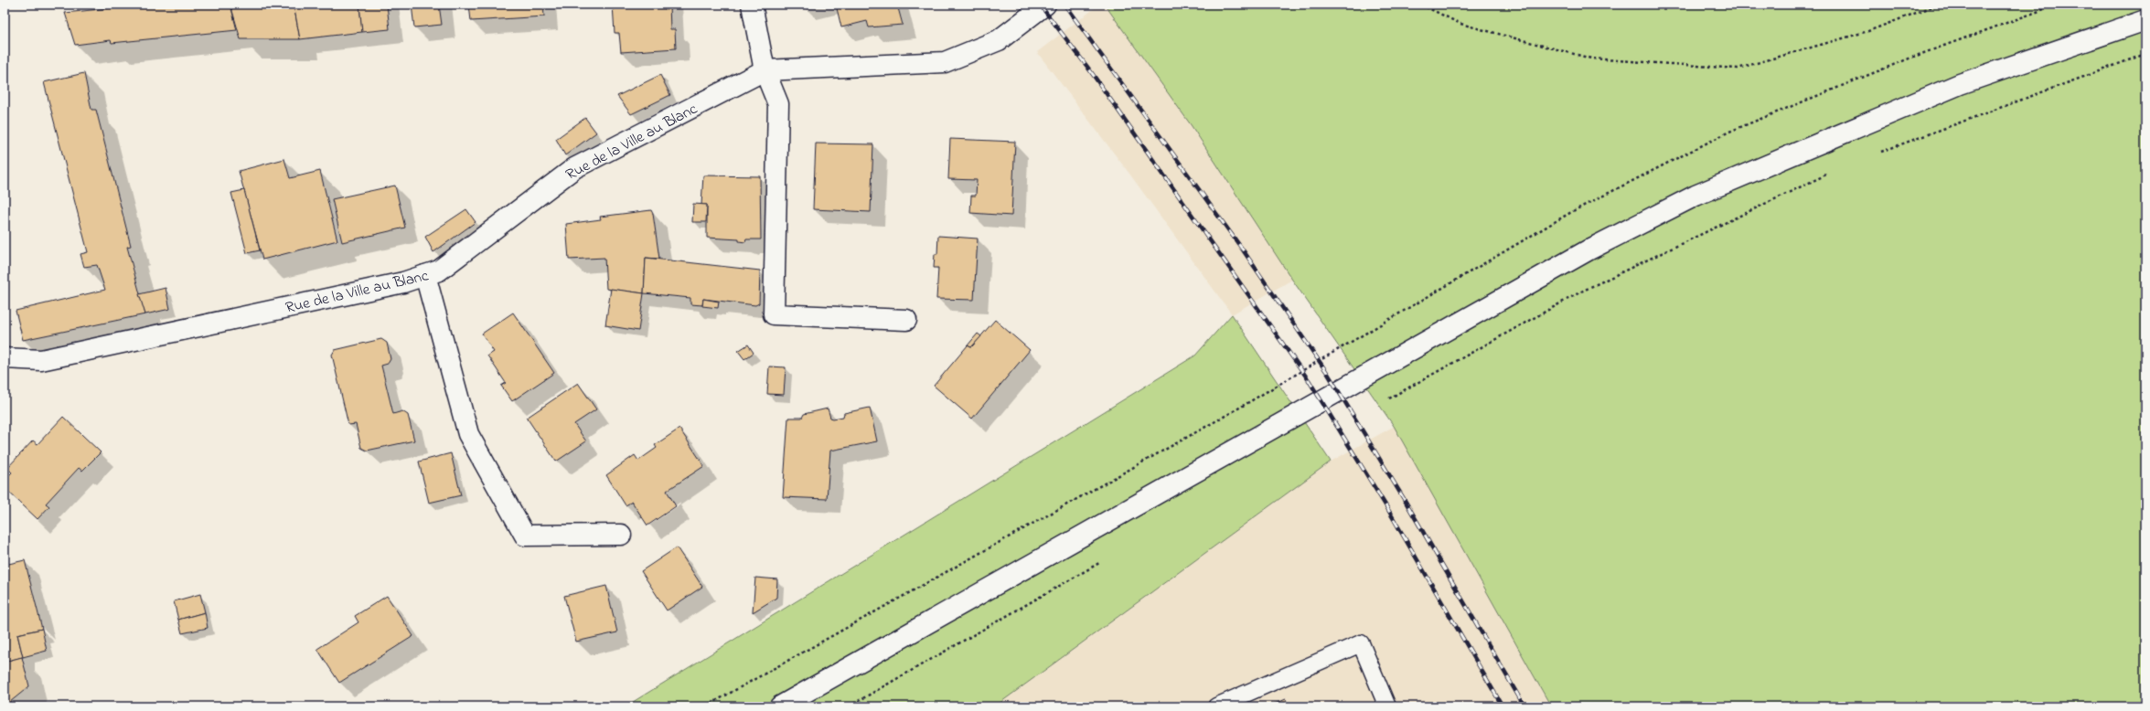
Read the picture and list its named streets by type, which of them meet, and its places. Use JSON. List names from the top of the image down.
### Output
{
  "streets": {
    "street": ["Rue de la Ville au Blanc"]
  }
}
